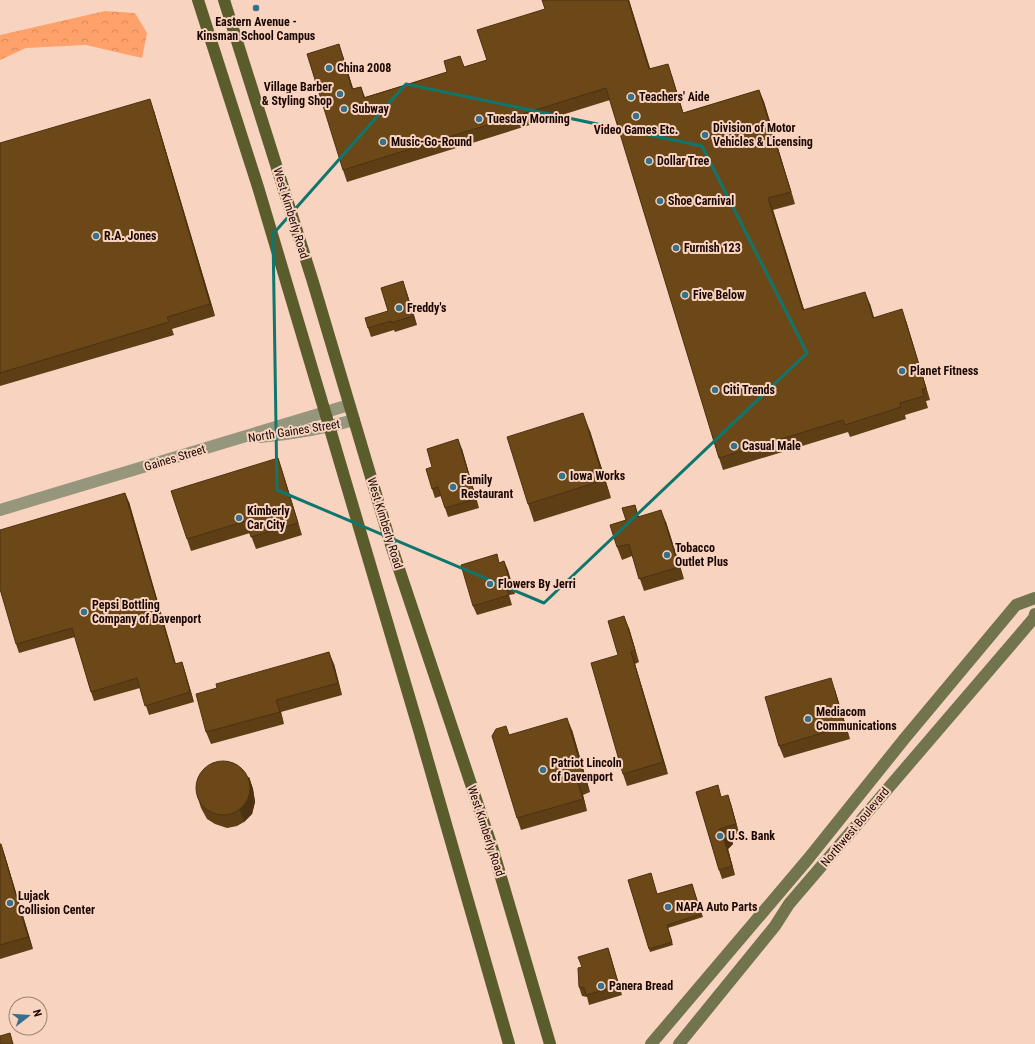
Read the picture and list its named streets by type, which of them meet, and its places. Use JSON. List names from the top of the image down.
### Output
{
  "streets": {
    "main road": ["West Kimberly Road", "Northwest Boulevard"],
    "street": ["North Gaines Street", "Gaines Street"]
  },
  "crossings": [
    ["West Kimberly Road", "North Gaines Street"],
    ["West Kimberly Road", "Gaines Street"],
    ["North Gaines Street", "Gaines Street"]
  ],
  "places": [
    "Eastern Avenue - Kinsman School Campus",
    "China 2008",
    "Village Barber & Styling Shop",
    "Teachers' Aide",
    "Subway",
    "Video Games Etc.",
    "Tuesday Morning",
    "Division of Motor Vehicles & Licensing",
    "Music-Go-Round",
    "Dollar Tree",
    "Shoe Carnival",
    "R.A. Jones",
    "Furnish 123",
    "Five Below",
    "Freddy's",
    "Planet Fitness",
    "Citi Trends",
    "Casual Male",
    "Iowa Works",
    "Family Restaurant",
    "Kimberly Car City",
    "Tobacco Outlet Plus",
    "Flowers By Jerri",
    "Pepsi Bottling Company of Davenport",
    "Mediacom Communications",
    "Patriot Lincoln of Davenport",
    "U.S. Bank",
    "Lujack Collision Center",
    "NAPA Auto Parts",
    "Panera Bread"
  ],
  "north": "right"
}
